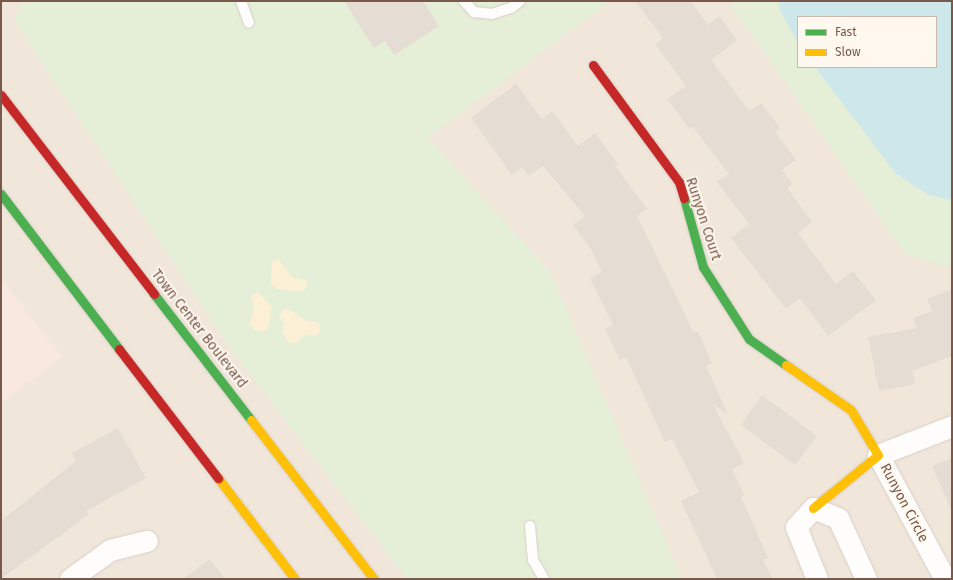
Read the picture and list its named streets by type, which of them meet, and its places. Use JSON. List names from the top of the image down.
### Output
{
  "streets": {
    "main road": ["Runyon Court", "Town Center Boulevard"],
    "street": ["Runyon Circle"]
  },
  "crossings": [
    ["Runyon Court", "Runyon Circle"]
  ],
  "legend": ["Fast", "Slow"]
}
